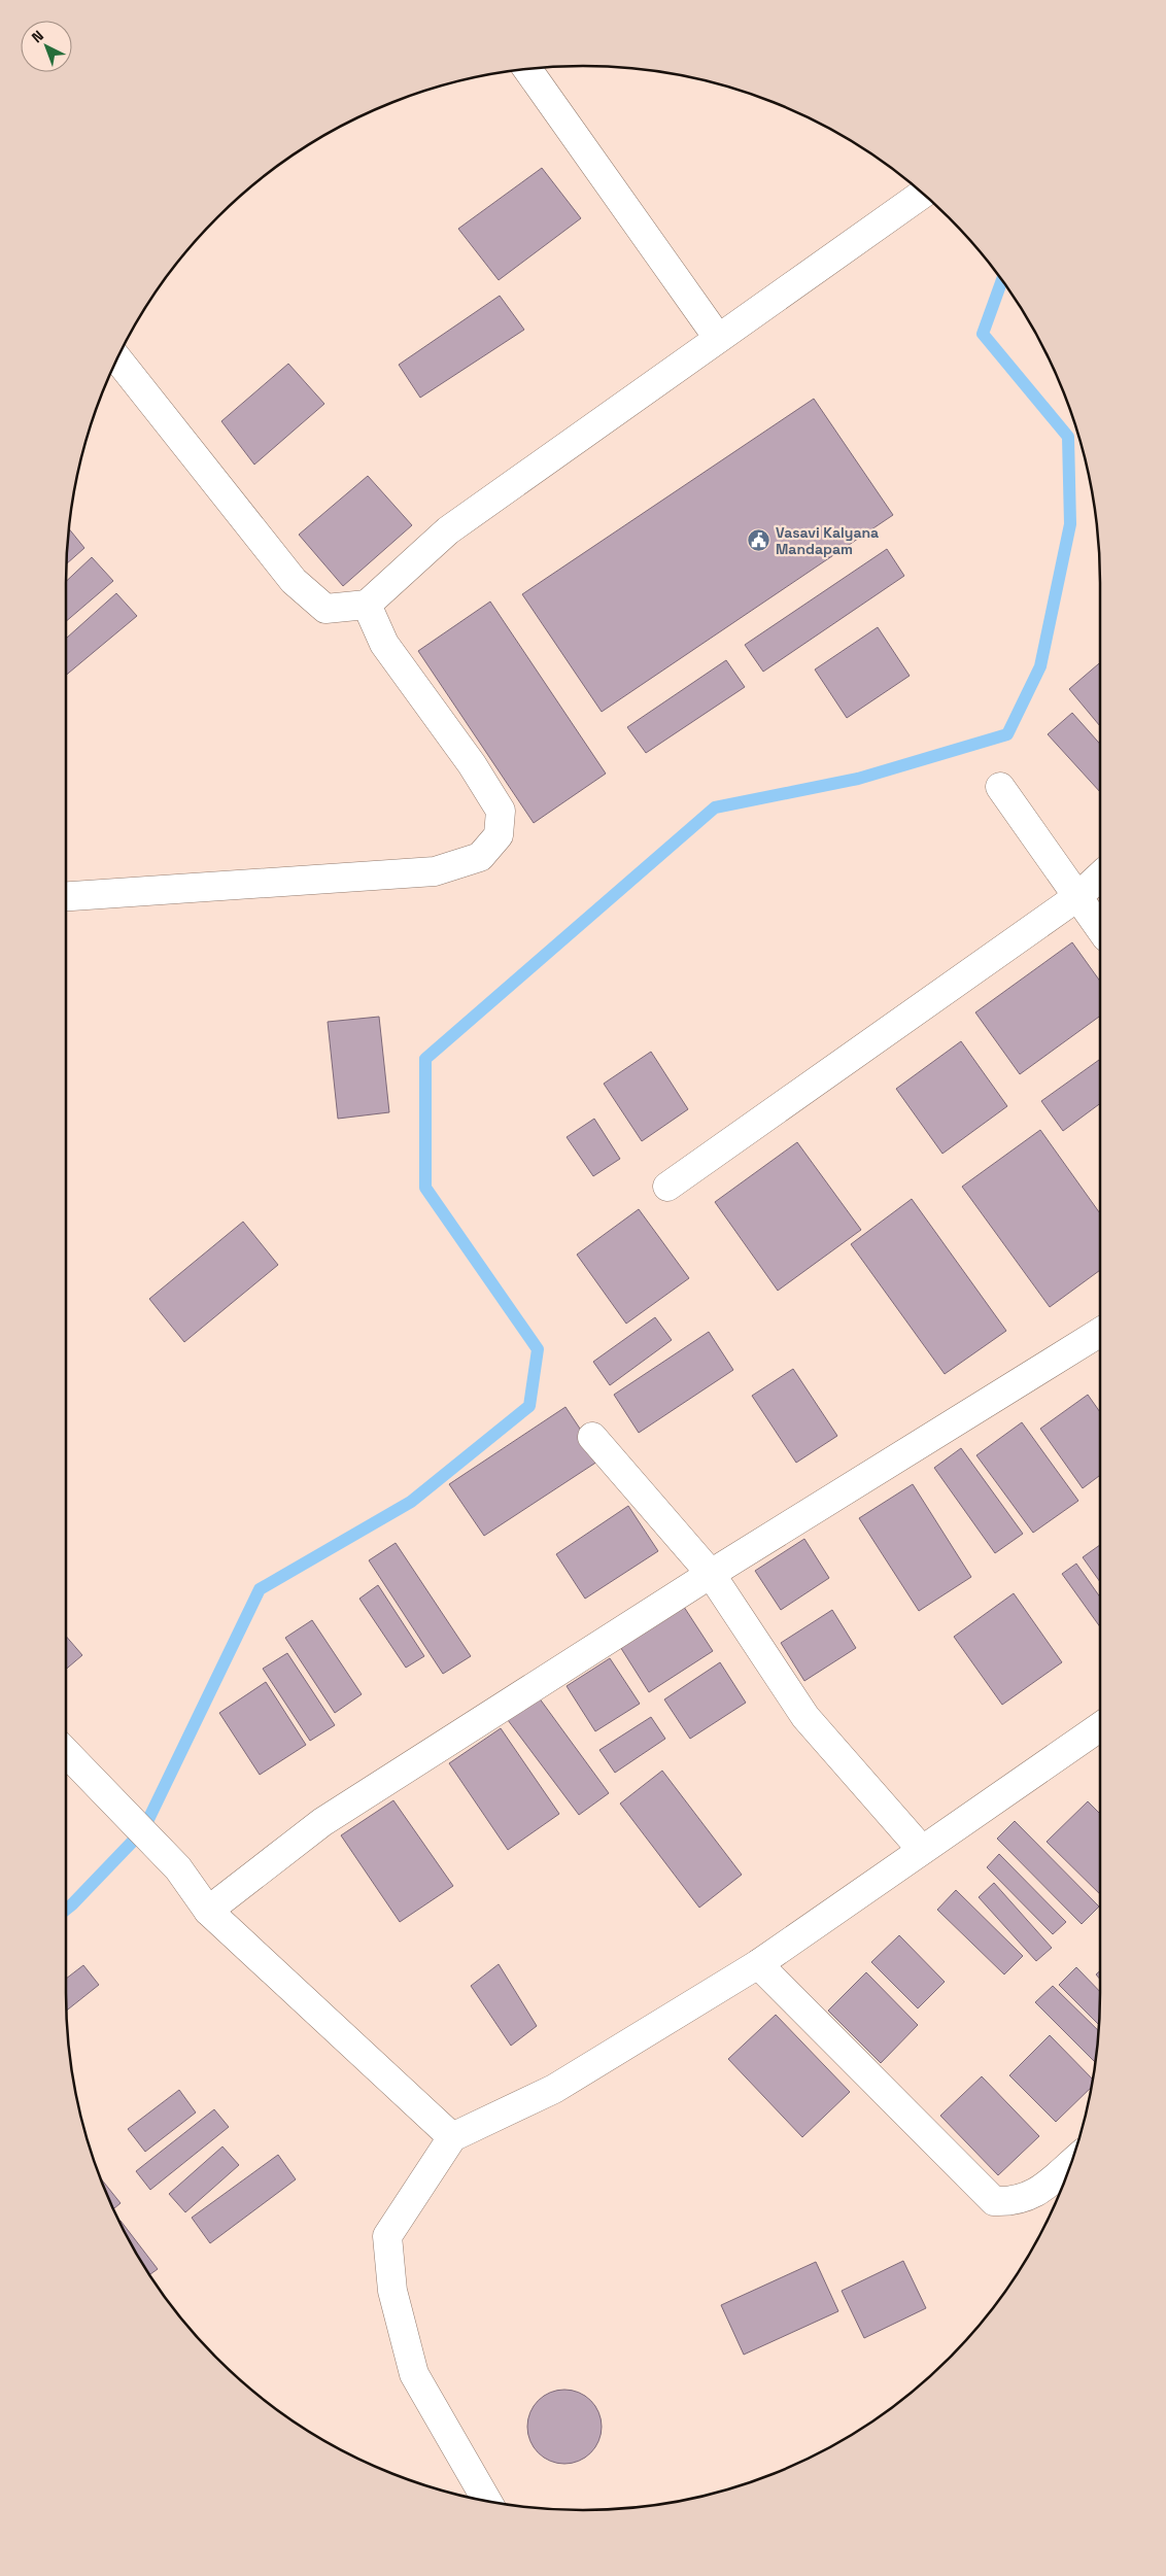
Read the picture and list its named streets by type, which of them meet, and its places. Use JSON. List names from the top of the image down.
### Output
{
  "places": {
    "public building": ["Vasavi Kalyana Mandapam"]
  },
  "north": "top left"
}
